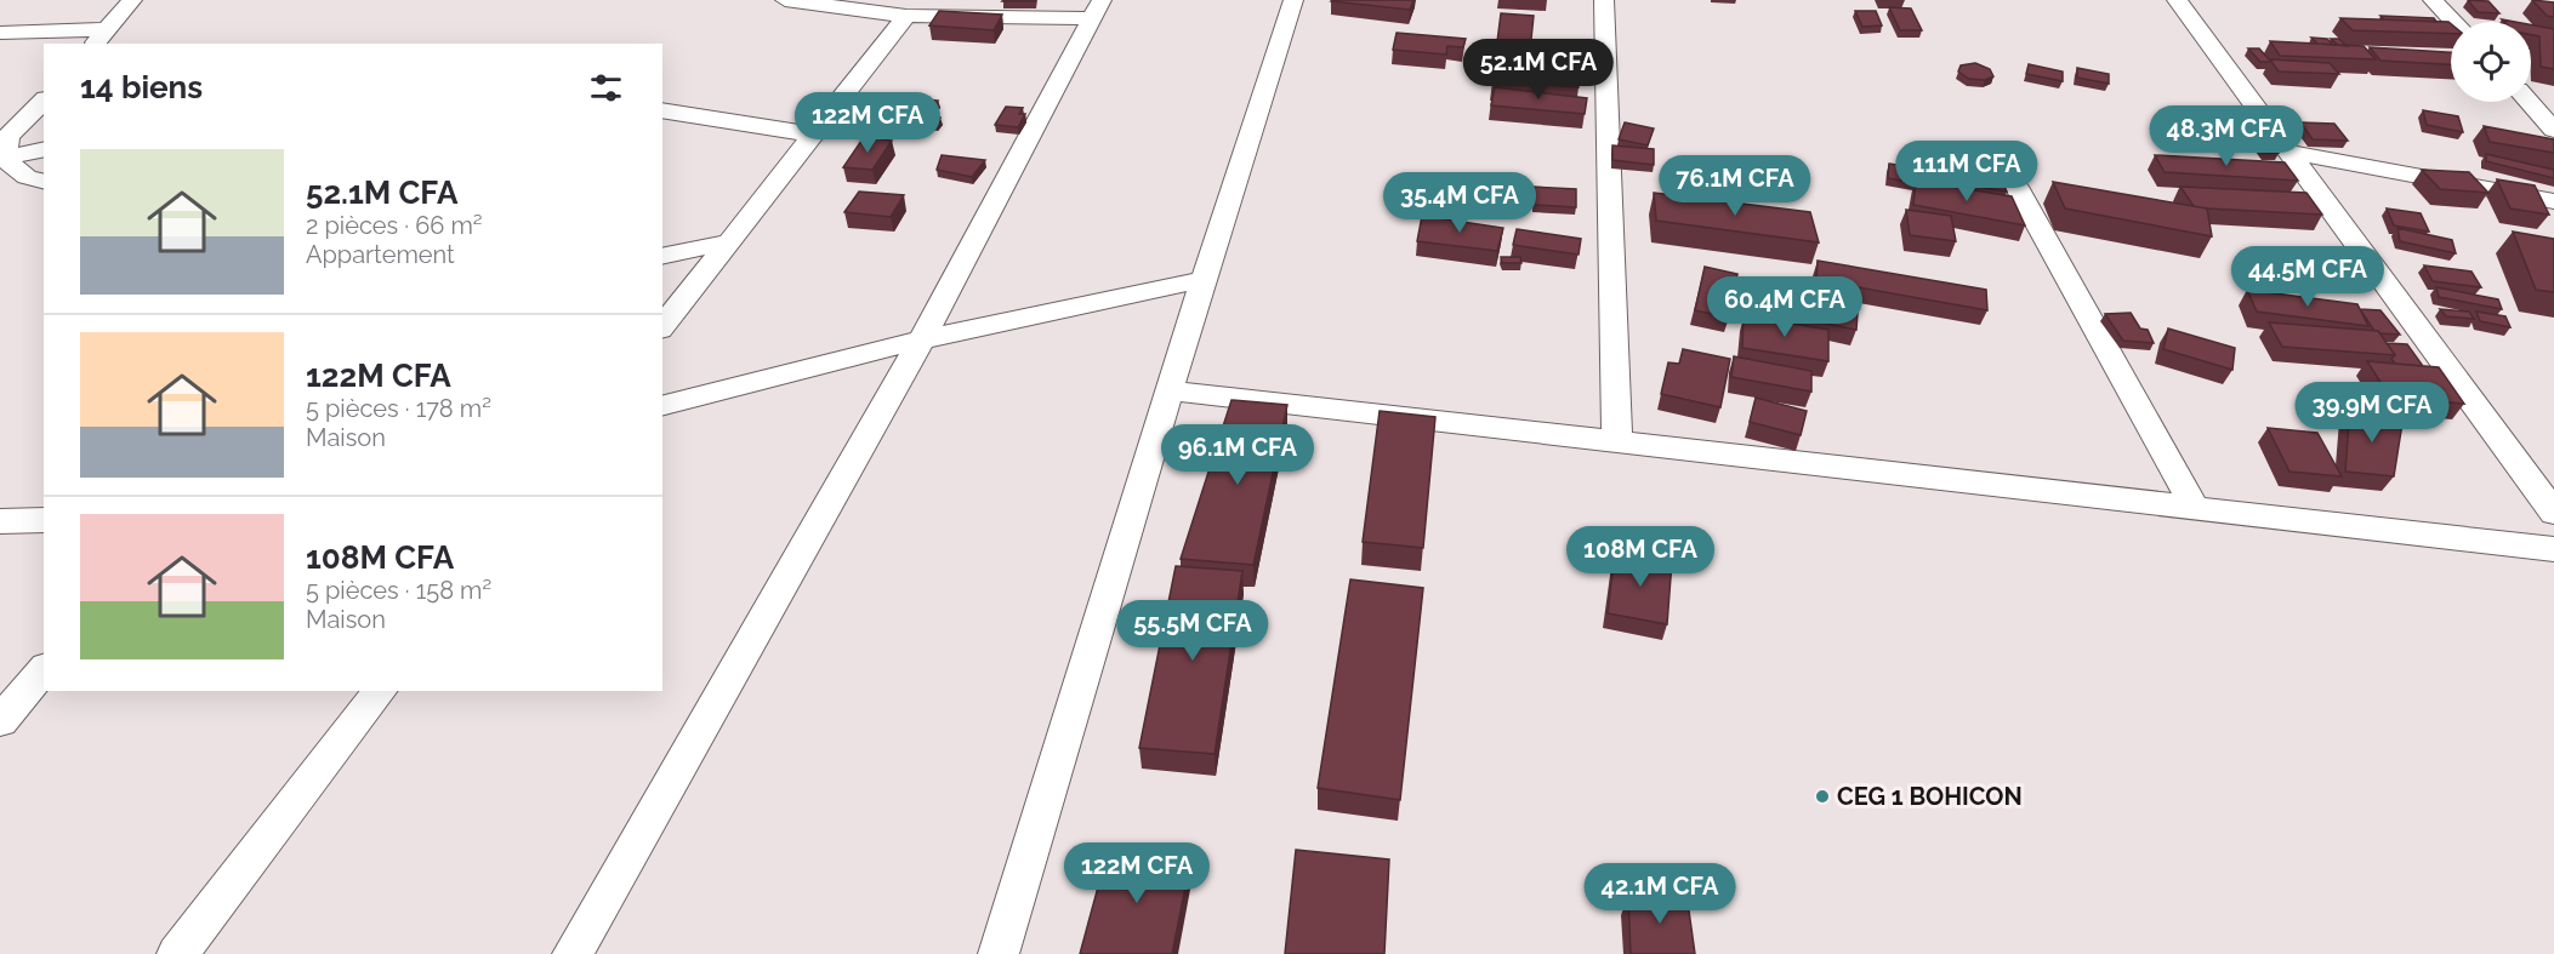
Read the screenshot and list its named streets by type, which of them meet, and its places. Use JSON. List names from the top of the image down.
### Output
{
  "places": ["CEG 1 BOHICON"],
  "page": {
    "price": [
      "52.1M CFA",
      "122M CFA",
      "48.3M CFA",
      "111M CFA",
      "76.1M CFA",
      "35.4M CFA",
      "44.5M CFA",
      "60.4M CFA",
      "39.9M CFA",
      "96.1M CFA",
      "108M CFA",
      "55.5M CFA",
      "122M CFA",
      "42.1M CFA"
    ],
    "heading": "14 biens",
    "list": [
      {
        "name": "52.1M CFA",
        "note": "2 pièces · 66 m² · Appartement"
      },
      {
        "name": "122M CFA",
        "note": "5 pièces · 178 m² · Maison"
      },
      {
        "name": "108M CFA",
        "note": "5 pièces · 158 m² · Maison"
      }
    ]
  }
}
